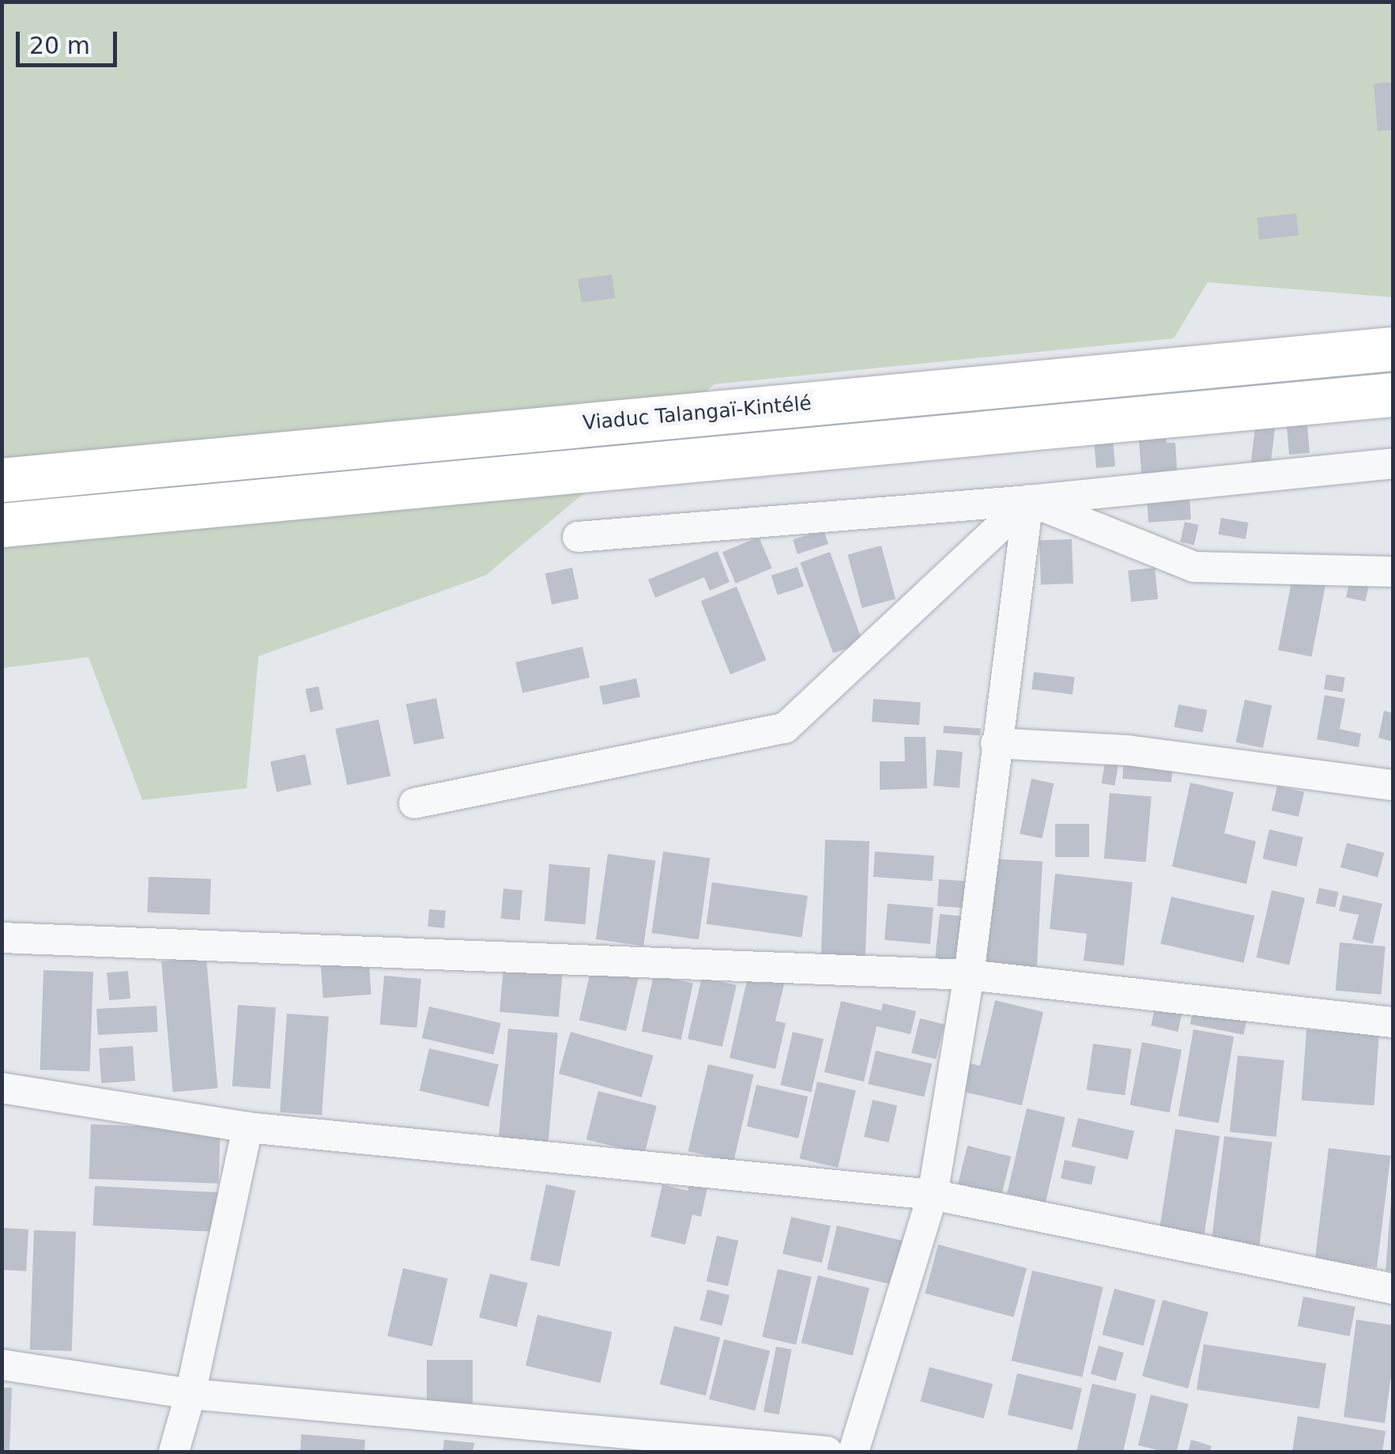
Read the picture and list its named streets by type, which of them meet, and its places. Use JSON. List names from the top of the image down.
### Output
{
  "streets": {
    "highway": ["Viaduc Talangaï-Kintélé"]
  },
  "scale_bar": "20 m"
}
